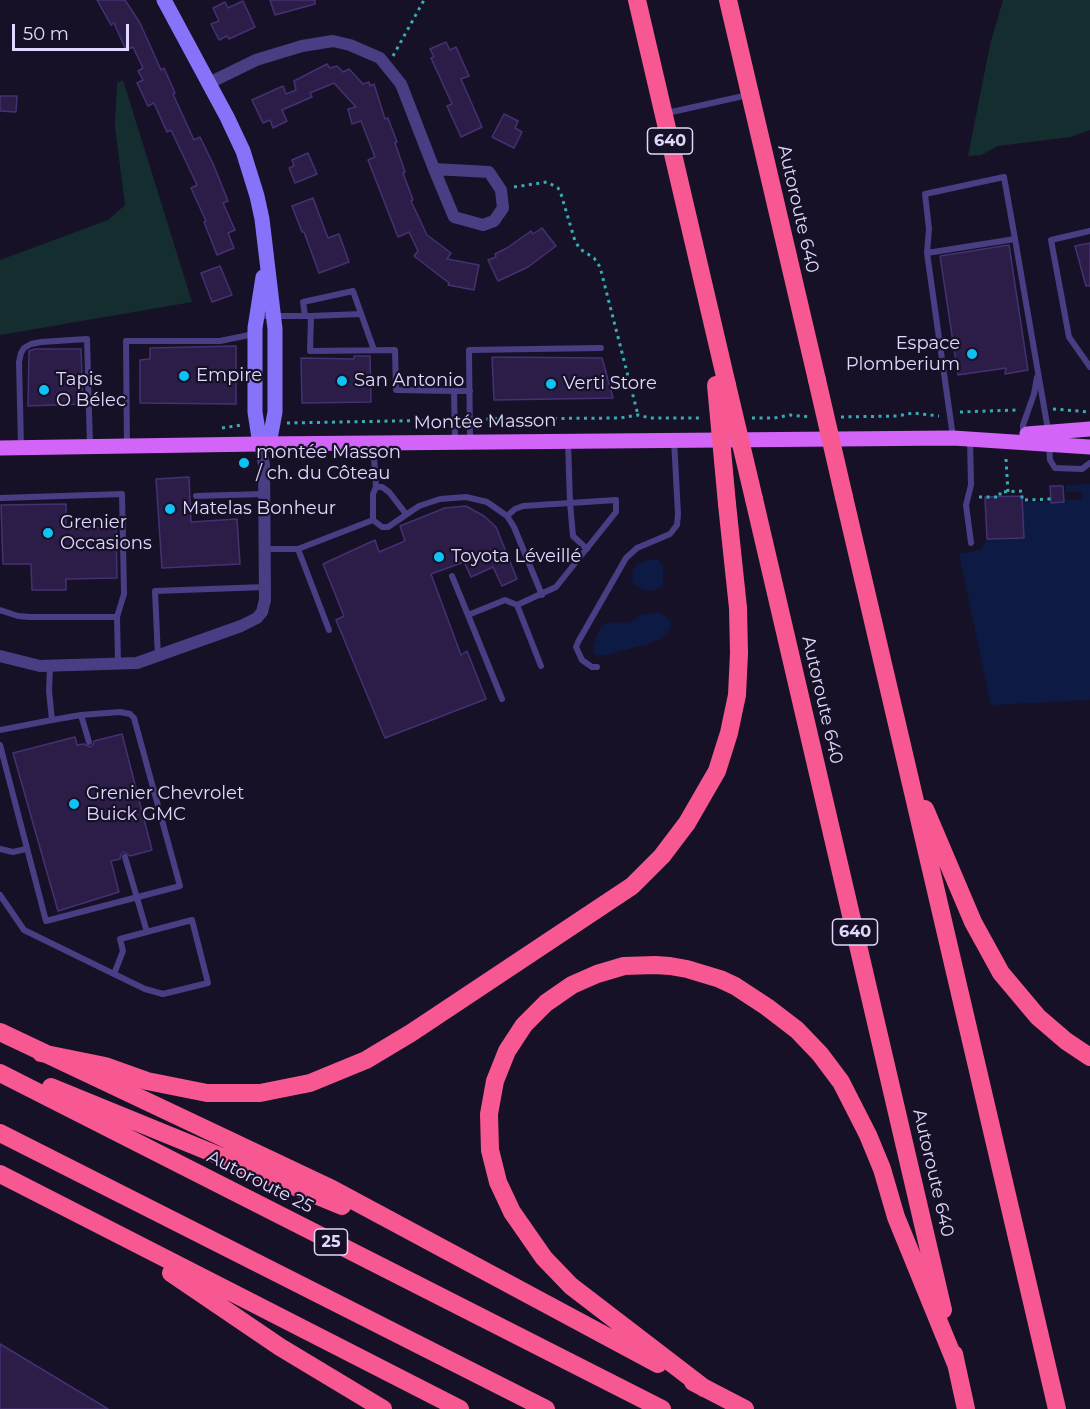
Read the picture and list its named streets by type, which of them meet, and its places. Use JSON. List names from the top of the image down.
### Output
{
  "streets": {
    "highway": [
      "640",
      "Autoroute 640",
      "Autoroute 25",
      "25"
    ],
    "main road": ["Montée Masson"]
  },
  "crossings": [
    ["640", "Autoroute 640"]
  ],
  "places": [
    "Espace Plomberium",
    "Empire",
    "San Antonio",
    "Verti Store",
    "Tapis O Bélec",
    "montée Masson / ch. du Côteau",
    "Matelas Bonheur",
    "Grenier Occasions",
    "Toyota Léveillé",
    "Grenier Chevrolet Buick GMC"
  ],
  "scale_bar": "50 m"
}
